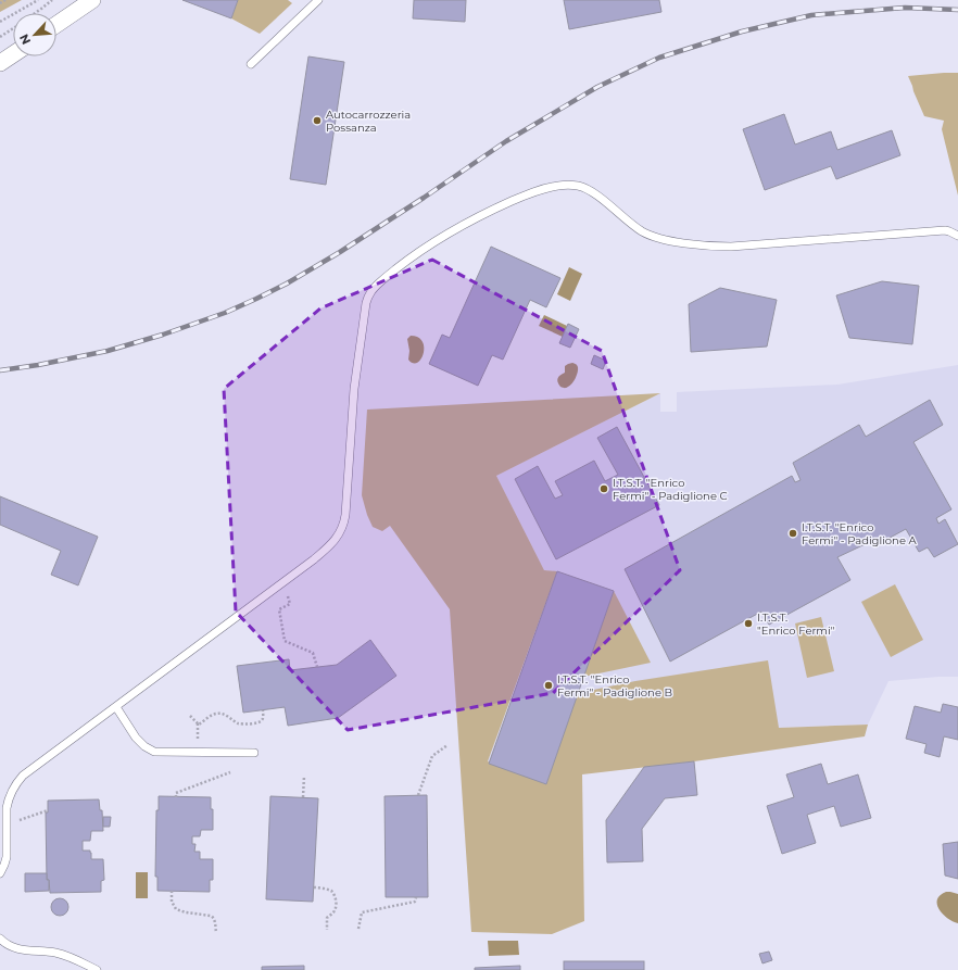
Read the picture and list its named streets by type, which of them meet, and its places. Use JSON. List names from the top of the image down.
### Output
{
  "places": [
    "Autocarrozzeria Possanza",
    "I.T.S.T. \"Enrico Fermi\" - Padiglione C",
    "I.T.S.T. \"Enrico Fermi\" - Padiglione A",
    "I.T.S.T. \"Enrico Fermi\"",
    "I.T.S.T. \"Enrico Fermi\" - Padiglione B"
  ],
  "north": "bottom left"
}
